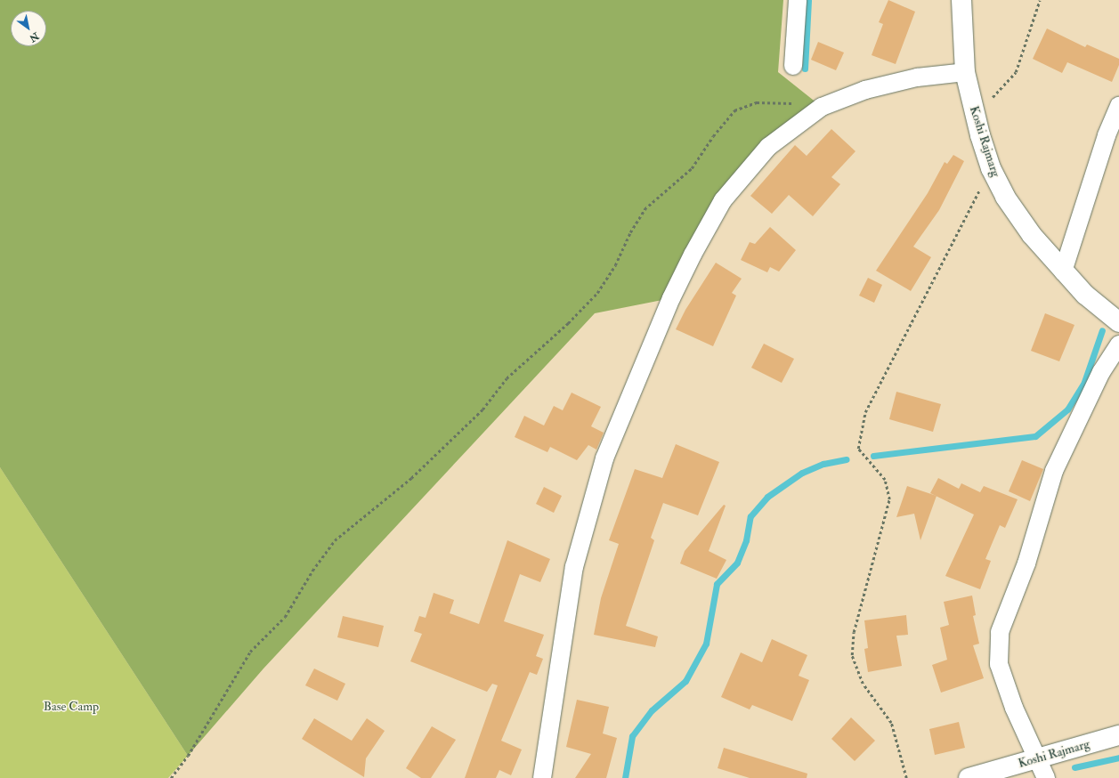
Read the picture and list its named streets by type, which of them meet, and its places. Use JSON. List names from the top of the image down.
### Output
{
  "streets": {
    "main road": ["Koshi Rajmarg"]
  },
  "parks": ["Base Camp"],
  "north": "bottom right"
}
